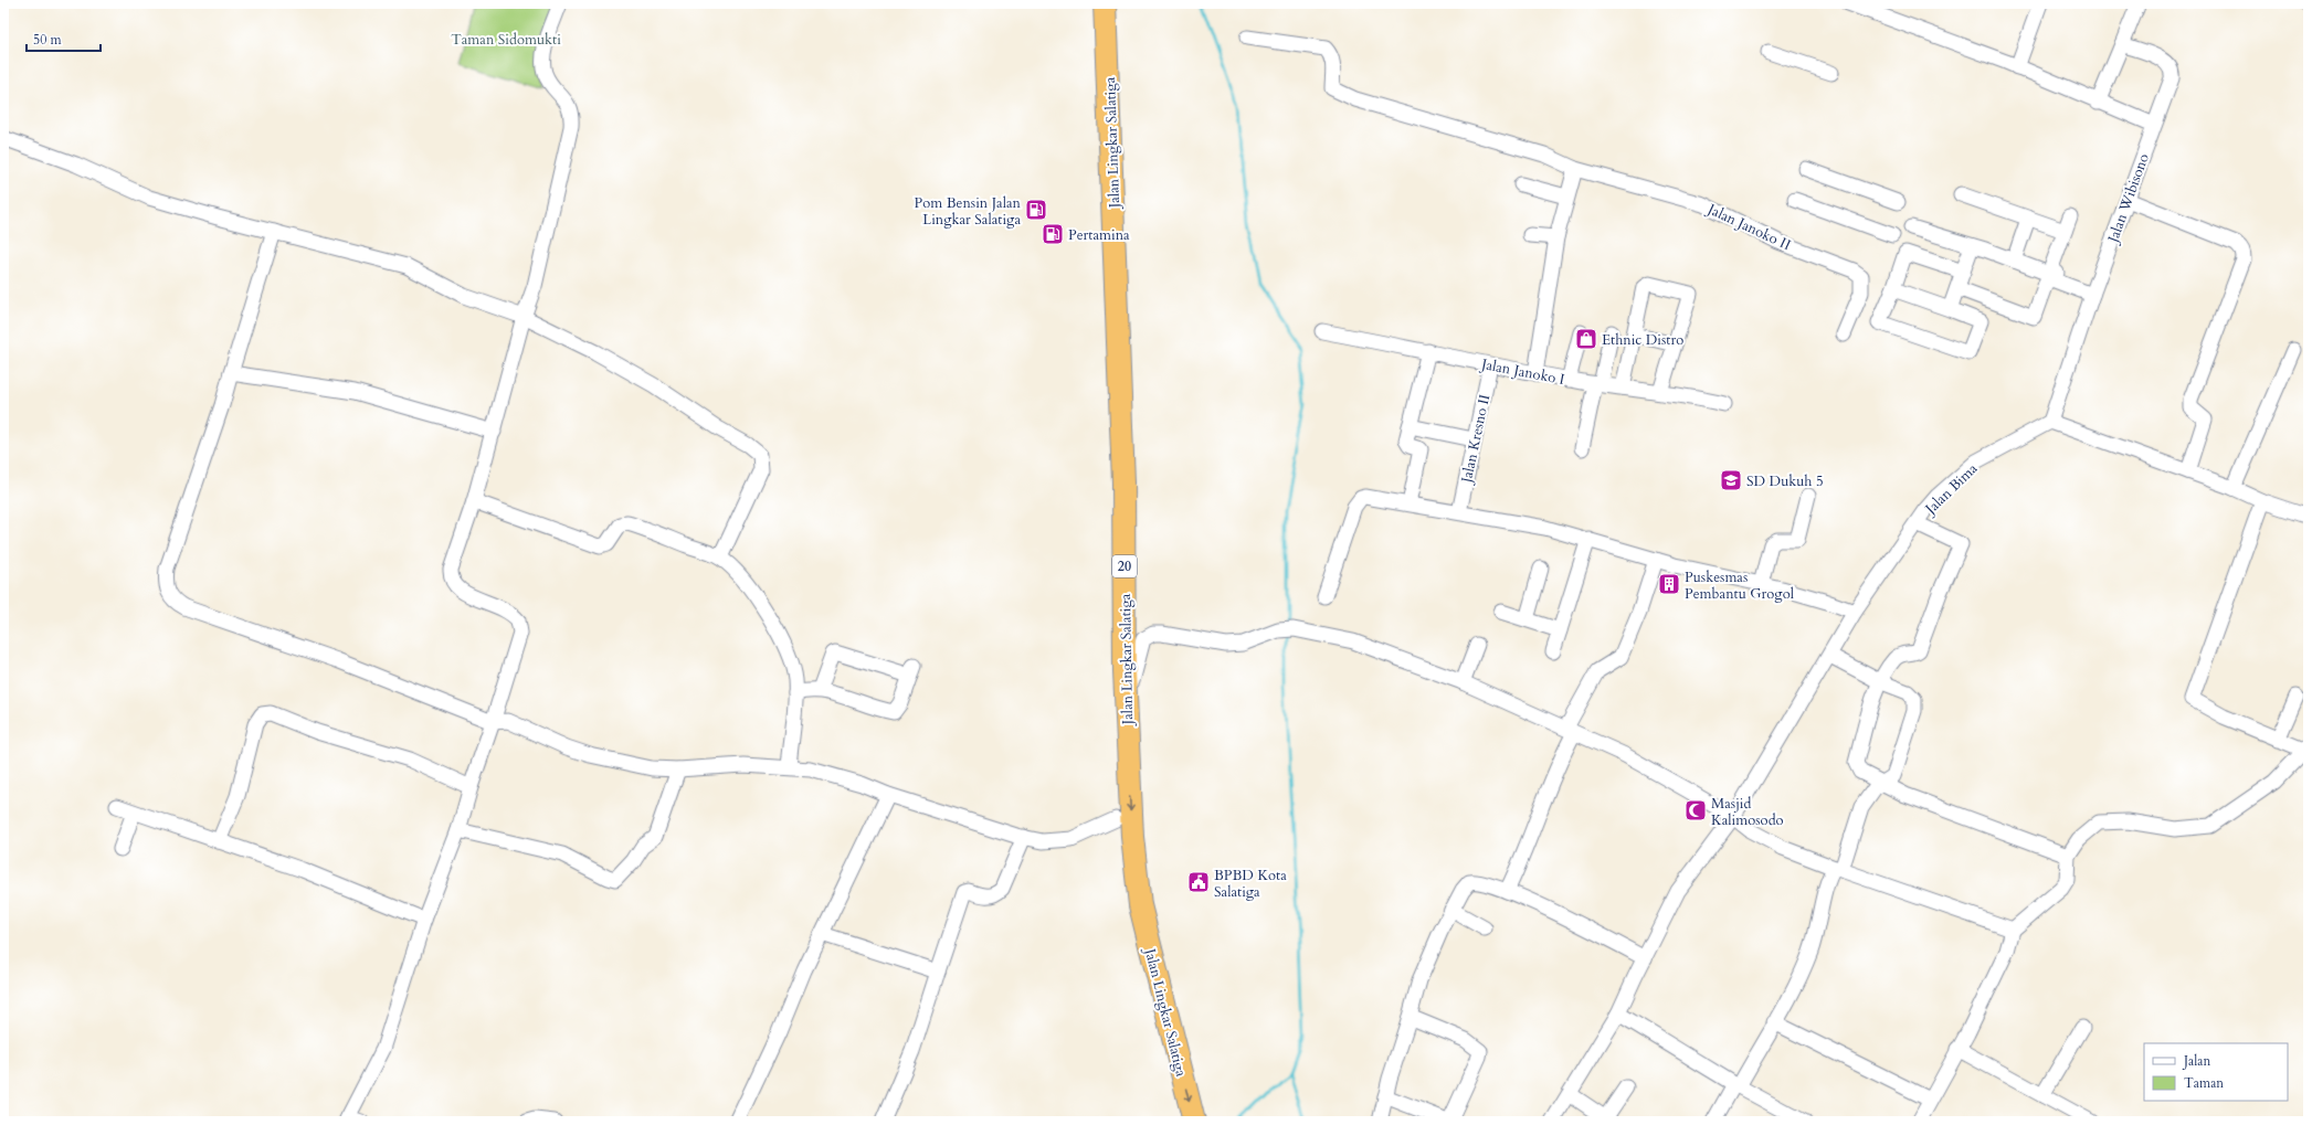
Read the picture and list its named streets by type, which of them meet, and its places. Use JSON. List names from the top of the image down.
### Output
{
  "streets": {
    "highway": ["Jalan Lingkar Salatiga", "20"],
    "street": [
      "Jalan Wibisono",
      "Jalan Janoko II",
      "Jalan Janoko I",
      "Jalan Kresno II",
      "Jalan Bima"
    ]
  },
  "crossings": [
    ["Jalan Wibisono", "Jalan Bima"],
    ["Jalan Janoko I", "Jalan Kresno II"]
  ],
  "parks": ["Taman Sidomukti"],
  "places": {
    "fuel station": ["Pom Bensin Jalan Lingkar Salatiga", "Pertamina"],
    "shop": ["Ethnic Distro"],
    "school or university": ["SD Dukuh 5"],
    "building": ["Puskesmas Pembantu Grogol"],
    "mosque": ["Masjid Kalimosodo"],
    "public building": ["BPBD Kota Salatiga"]
  },
  "legend": ["Jalan", "Taman"],
  "scale_bar": "50 m"
}
